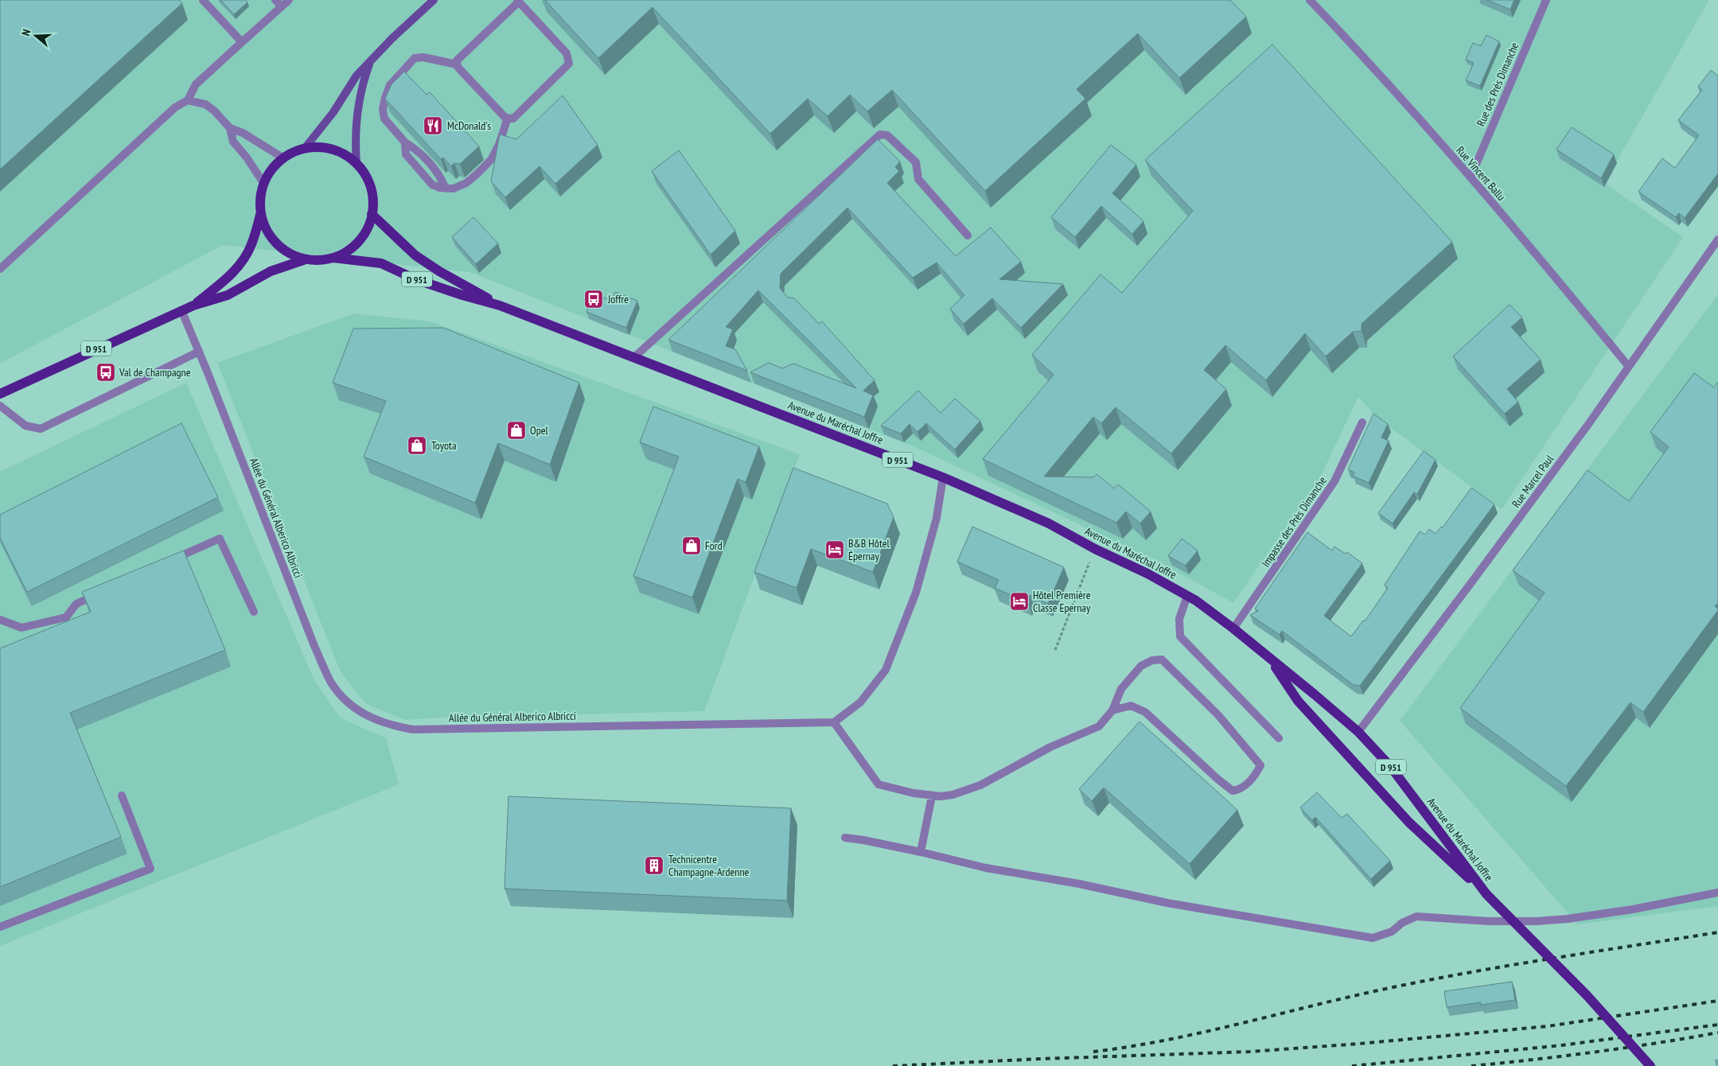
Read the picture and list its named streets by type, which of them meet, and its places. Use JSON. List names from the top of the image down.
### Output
{
  "streets": {
    "main road": ["D 951", "Avenue du Maréchal Joffre"],
    "street": [
      "Rue des Prés Dimanche",
      "Rue Vincent Ballu",
      "Rue Marcel Paul",
      "Allée du Général Alberico Albricci",
      "Impasse des Près Dimanche"
    ]
  },
  "crossings": [
    ["Rue des Prés Dimanche", "Rue Vincent Ballu"],
    ["Rue Vincent Ballu", "Rue Marcel Paul"],
    ["D 951", "Avenue du Maréchal Joffre"],
    ["D 951", "Allée du Général Alberico Albricci"],
    ["Avenue du Maréchal Joffre", "Rue Marcel Paul"],
    ["Avenue du Maréchal Joffre", "Impasse des Près Dimanche"]
  ],
  "places": {
    "restaurant": ["McDonald's"],
    "bus stop": ["Joffre", "Val de Champagne"],
    "shop": ["Opel", "Toyota", "Ford"],
    "hotel": ["B&B Hôtel Épernay", "Hôtel Première Classe Epernay"],
    "building": ["Technicentre Champagne-Ardenne"]
  },
  "north": "left"
}
